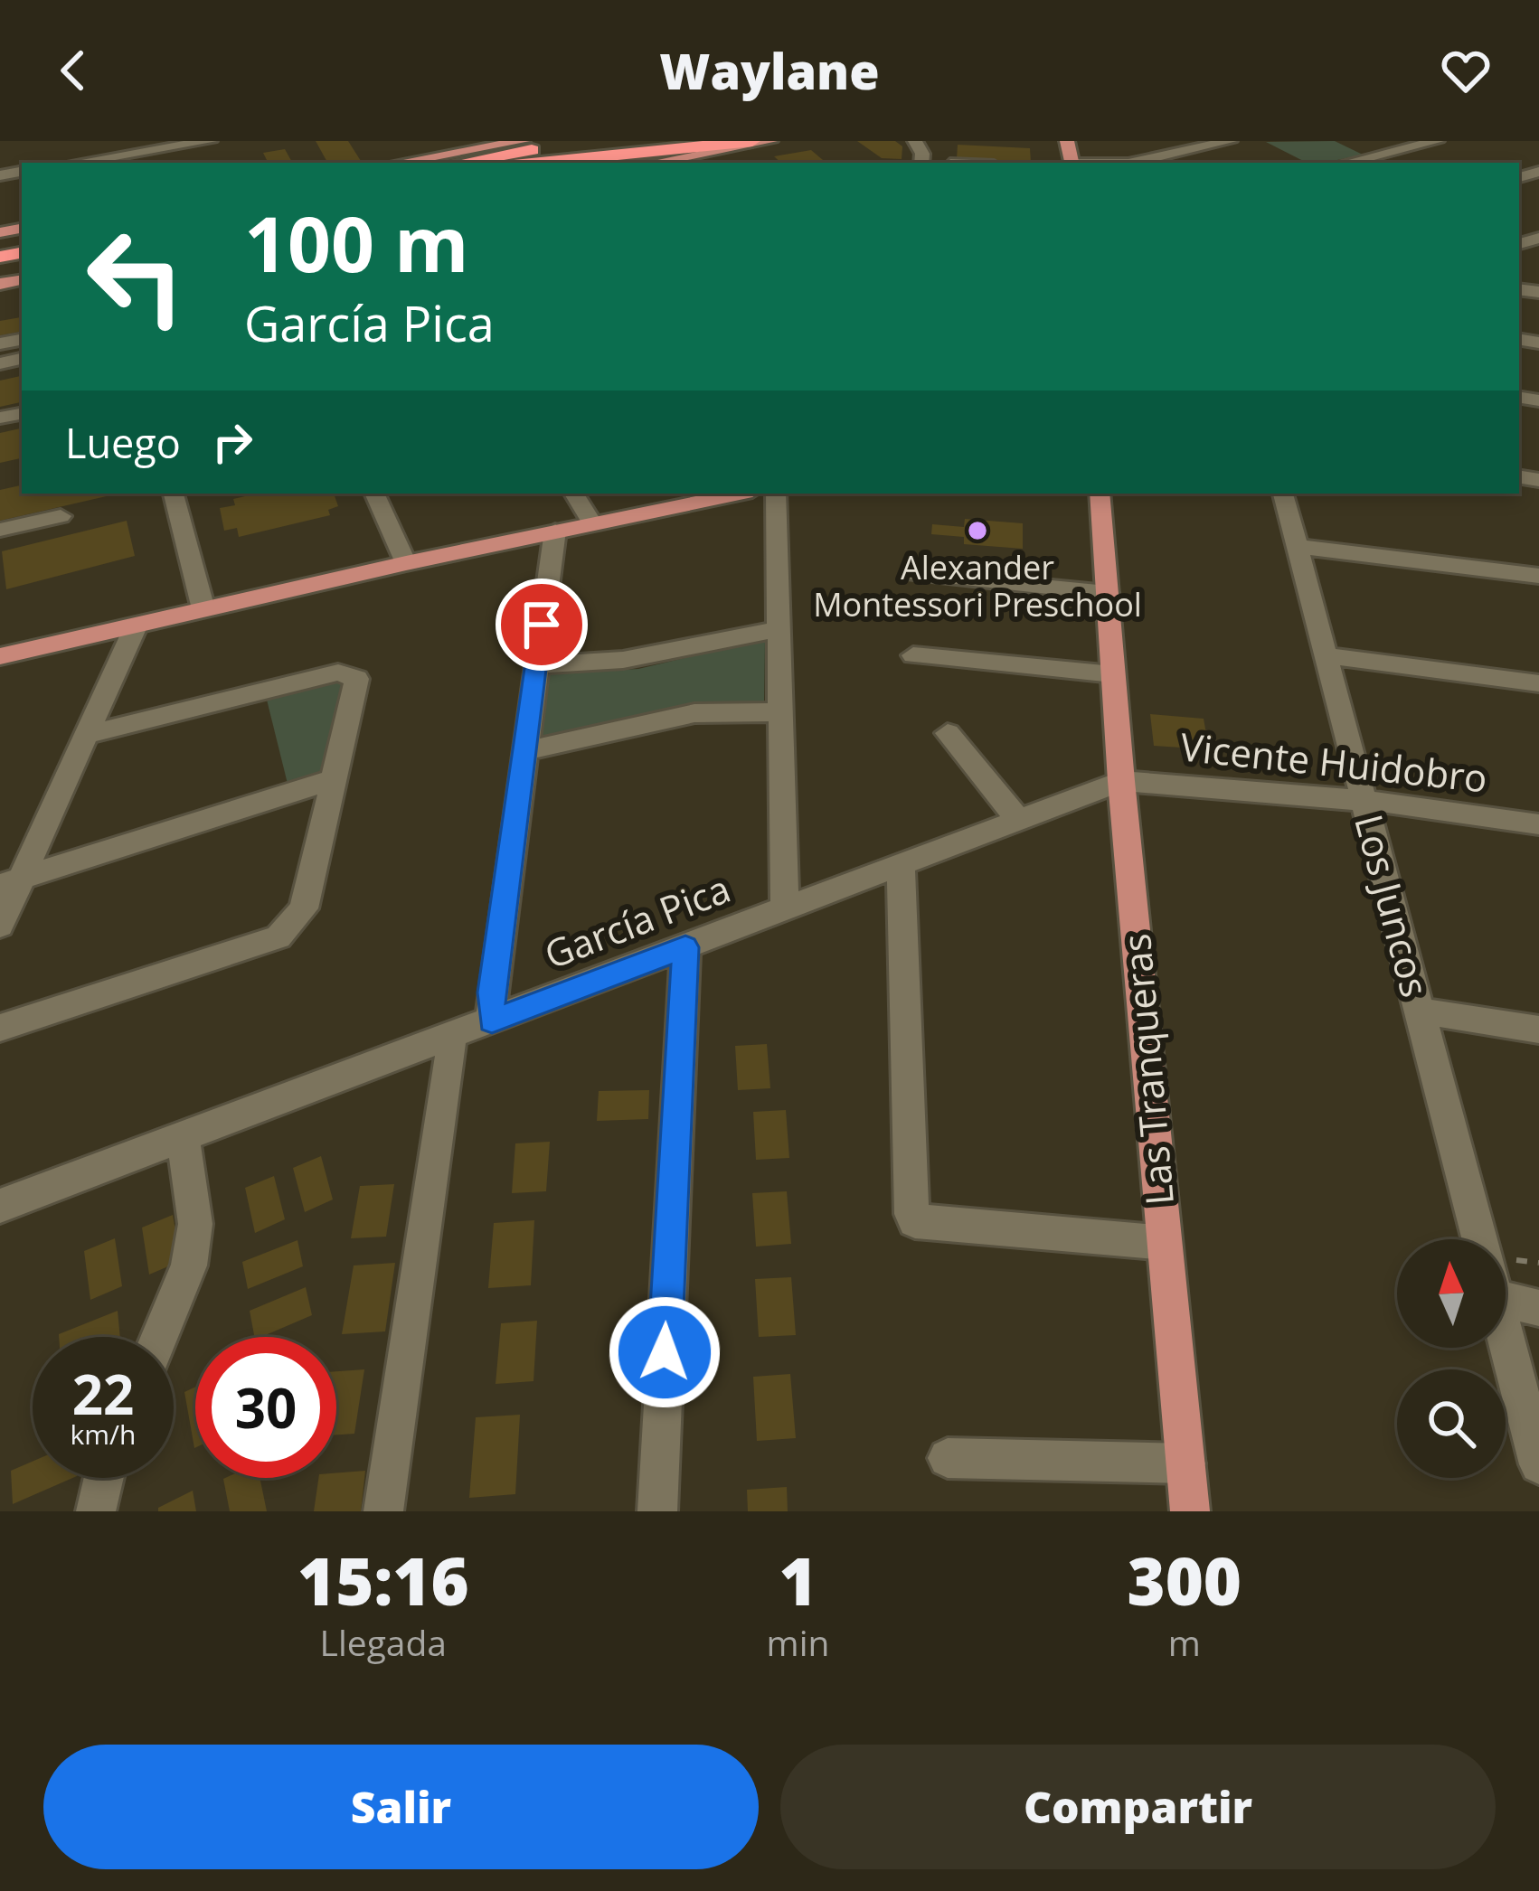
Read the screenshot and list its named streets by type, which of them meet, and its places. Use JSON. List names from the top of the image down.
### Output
{
  "streets": {
    "main road": ["Las Tranqueras"],
    "street": ["Vicente Huidobro", "Los Juncos", "García Pica"]
  },
  "crossings": [
    ["Vicente Huidobro", "Los Juncos"],
    ["Vicente Huidobro", "García Pica"],
    ["Vicente Huidobro", "Las Tranqueras"],
    ["García Pica", "Las Tranqueras"]
  ],
  "places": ["Alexander Montessori Preschool"],
  "north": "top",
  "page": {
    "header": "Waylane",
    "turn": ["100 m", "García Pica"],
    "then": "Luego",
    "speed": "22 km/h",
    "limit": "30",
    "eta": [
      "15:16",
      "Llegada",
      "1",
      "min",
      "300",
      "m"
    ],
    "buttons": ["Salir", "Compartir"]
  }
}
